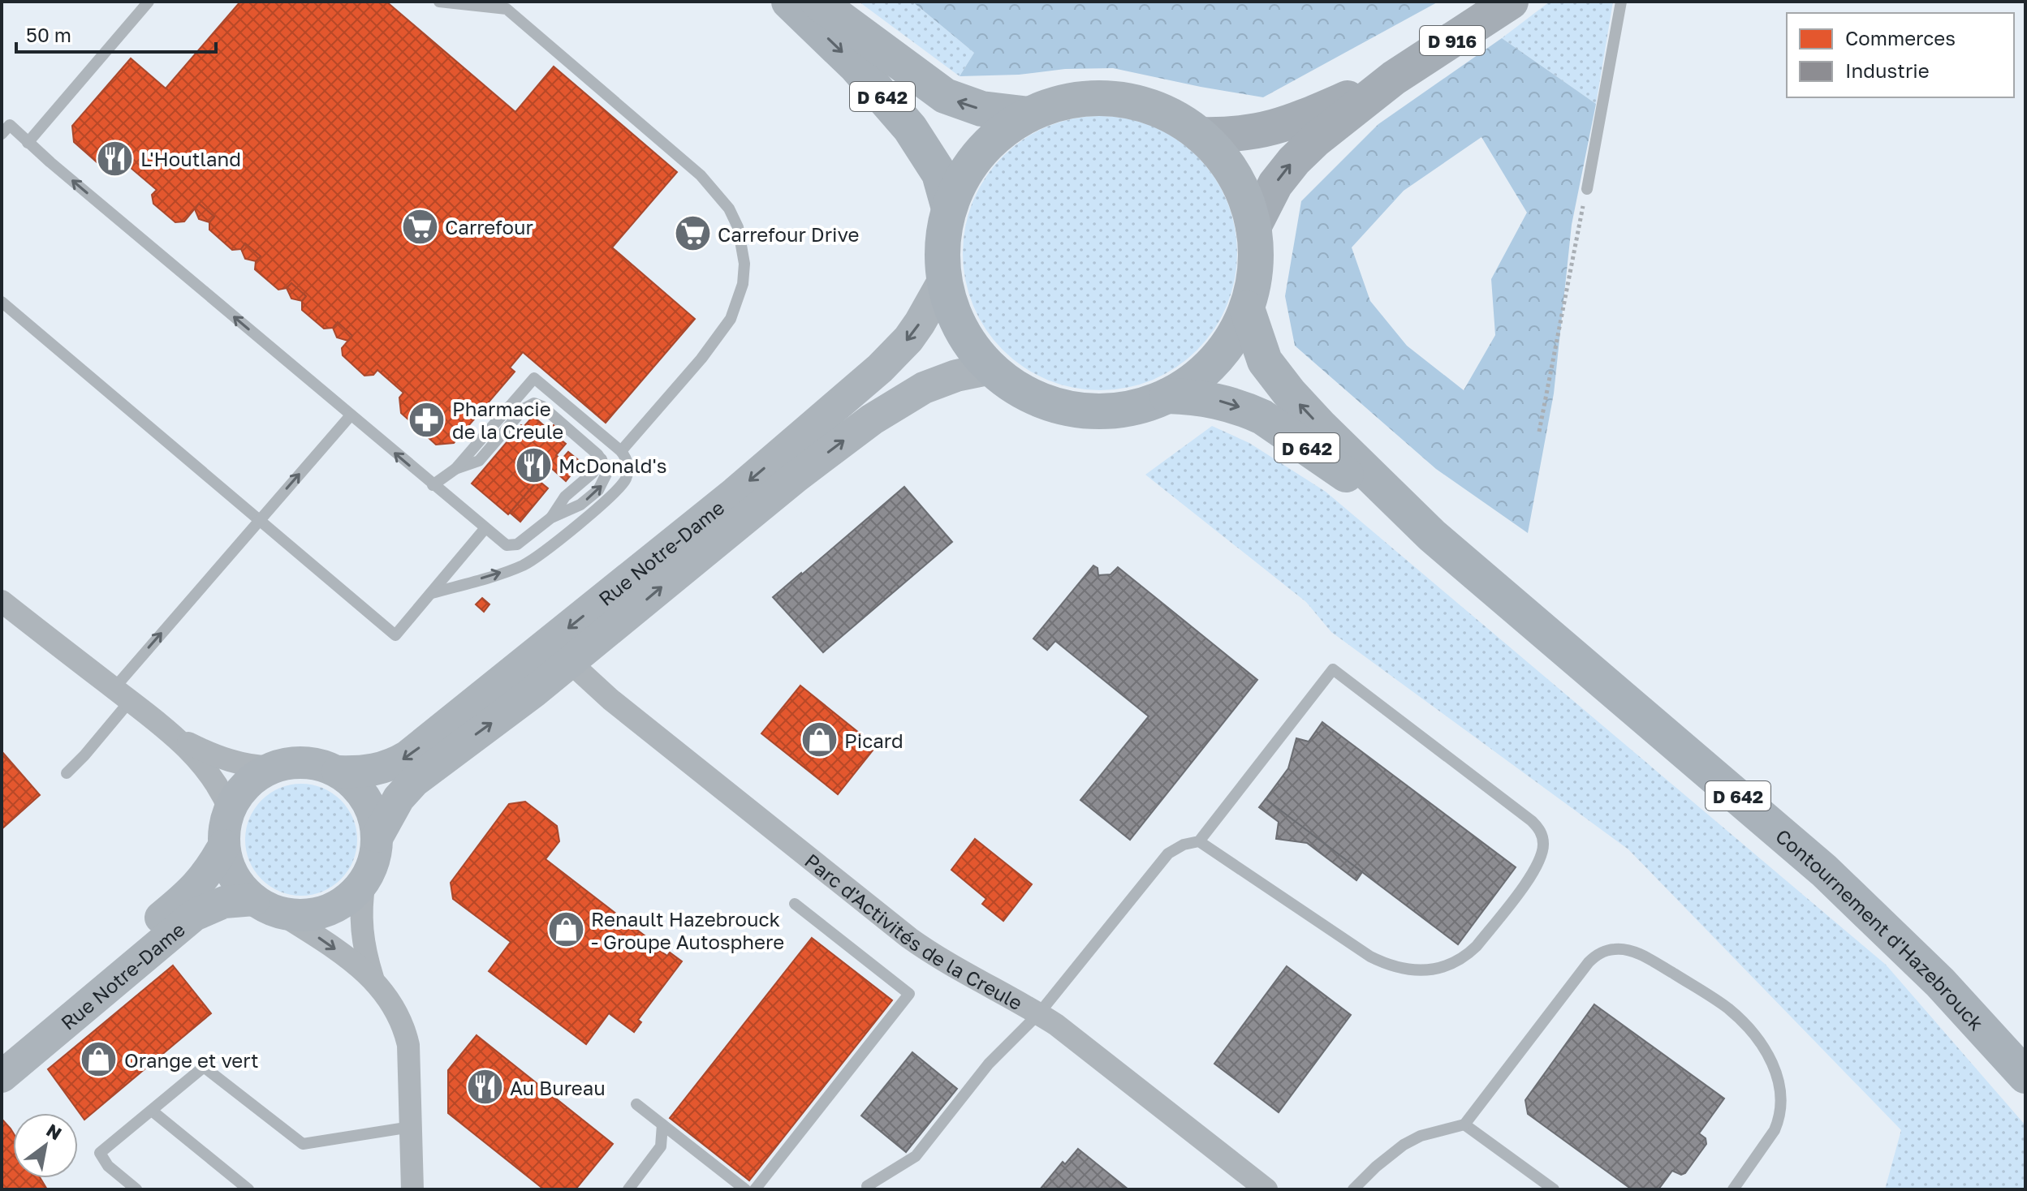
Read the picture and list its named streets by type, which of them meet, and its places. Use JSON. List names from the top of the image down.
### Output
{
  "streets": {
    "highway": ["D 642", "Contournement d'Hazebrouck"],
    "main road": ["D 916", "Rue Notre-Dame"],
    "street": ["Parc d'Activités de la Creule"]
  },
  "crossings": [
    ["Rue Notre-Dame", "Parc d'Activités de la Creule"]
  ],
  "places": {
    "restaurant": ["L'Houtland", "McDonald's", "Au Bureau"],
    "supermarket": ["Carrefour", "Carrefour Drive"],
    "pharmacy": ["Pharmacie de la Creule"],
    "shop": ["Picard", "Renault Hazebrouck - Groupe Autosphere", "Orange et vert"]
  },
  "legend": ["Commerces", "Industrie"],
  "scale_bar": "50 m",
  "north": "top right"
}
